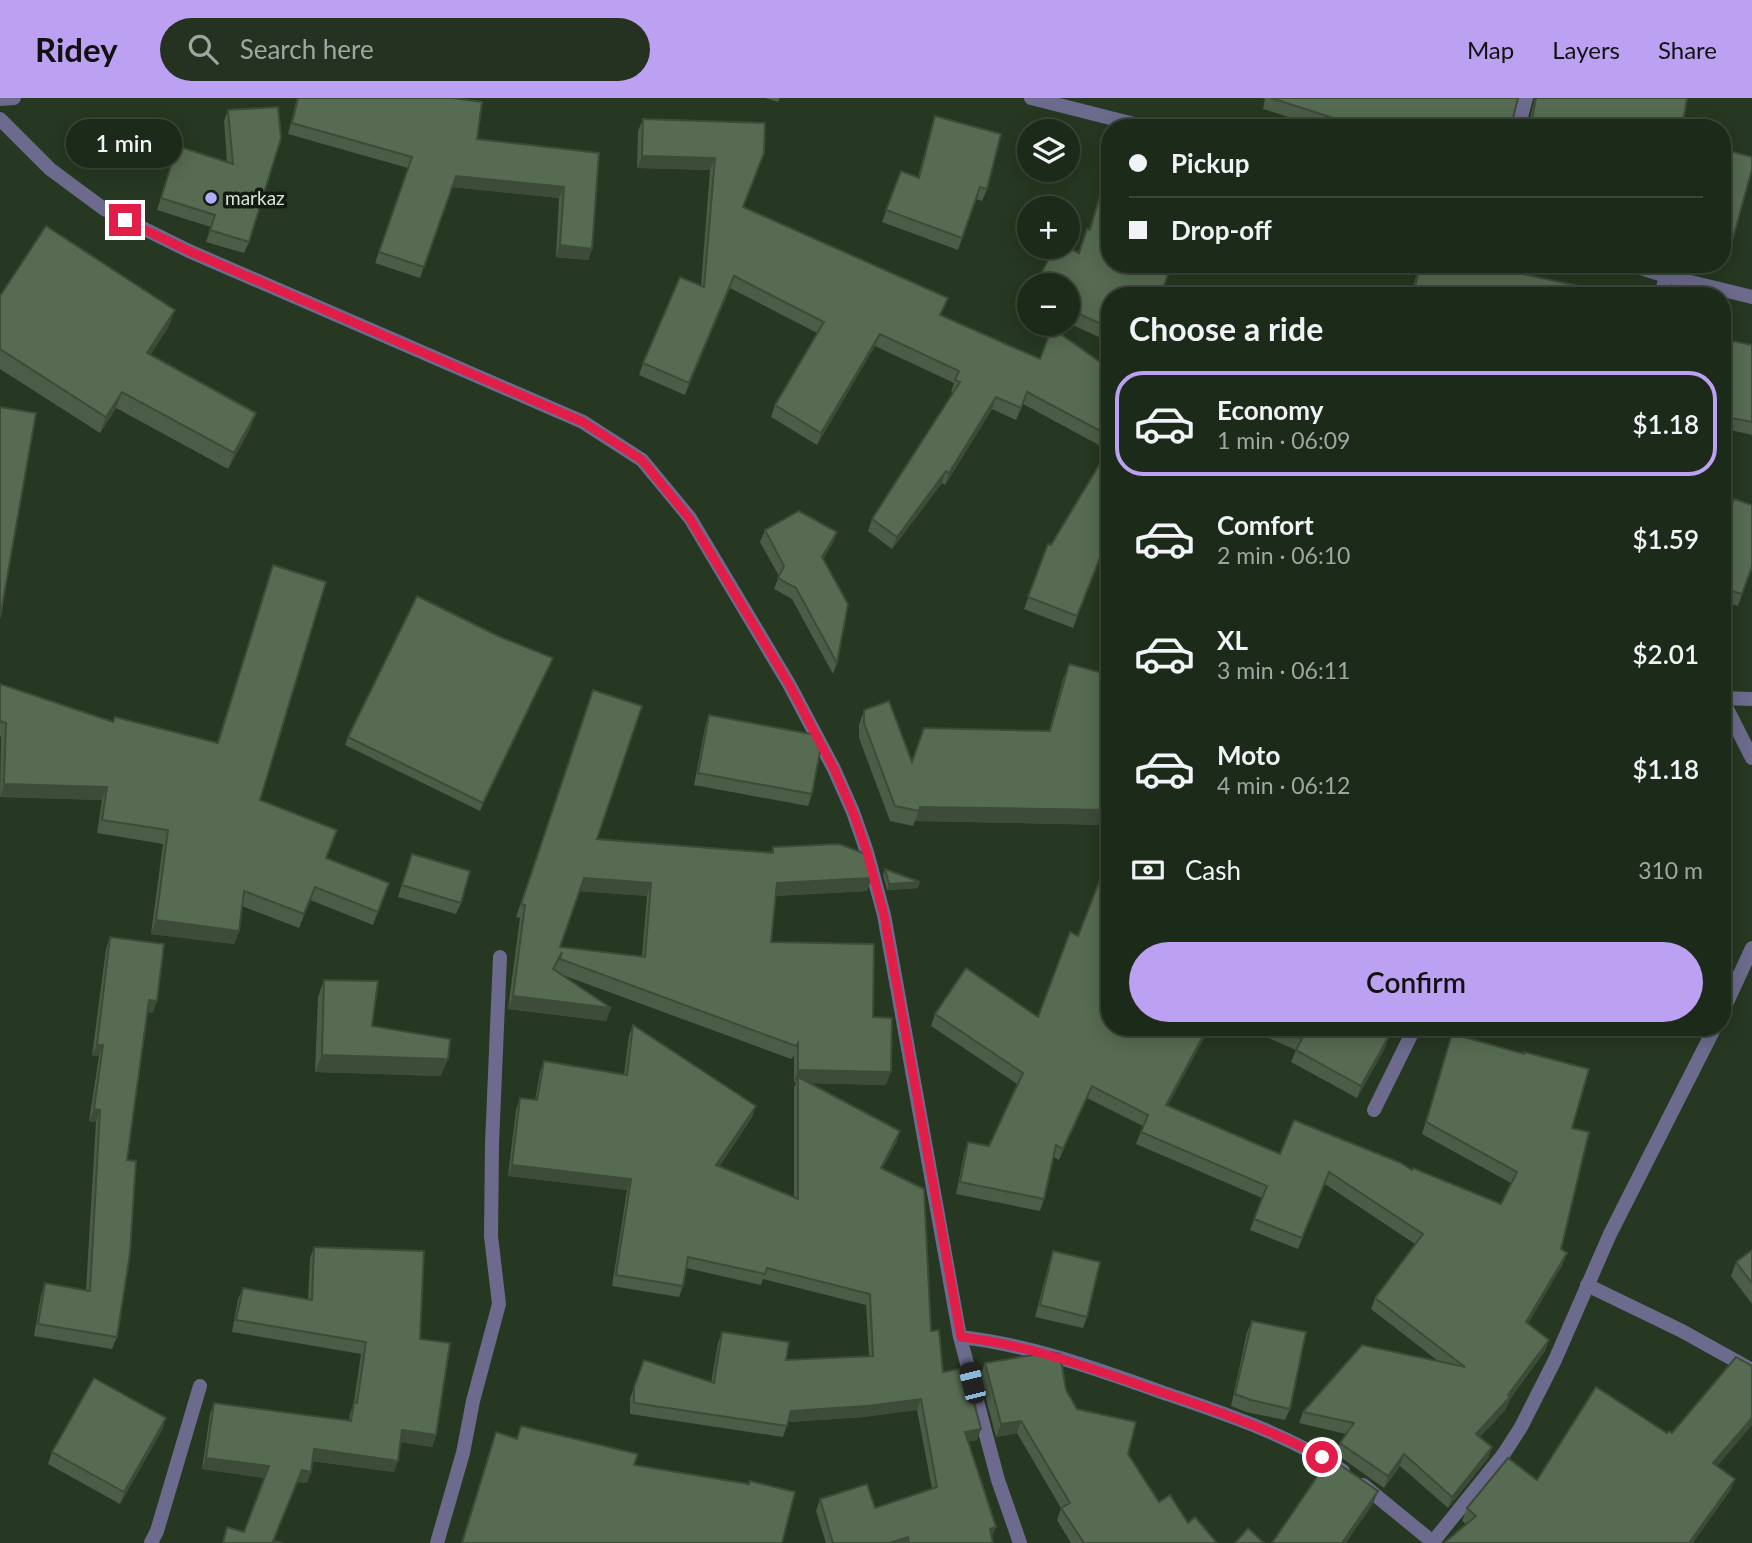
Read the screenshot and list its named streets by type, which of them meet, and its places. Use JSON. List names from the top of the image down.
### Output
{
  "places": ["markaz"],
  "page": {
    "header": "Ridey",
    "search": "Search here",
    "nav": ["Map", "Layers", "Share"],
    "map_buttons": ["+", "−"],
    "bubble": "1 min",
    "banner": ["Pickup", "Drop-off"],
    "heading": "Choose a ride",
    "list": [
      {
        "name": "Economy",
        "note": "1 min · 06:09",
        "value": "$1.18"
      },
      {
        "name": "Comfort",
        "note": "2 min · 06:10",
        "value": "$1.59"
      },
      {
        "name": "XL",
        "note": "3 min · 06:11",
        "value": "$2.01"
      },
      {
        "name": "Moto",
        "note": "4 min · 06:12",
        "value": "$1.18"
      }
    ],
    "pay": ["Cash", "310 m"],
    "buttons": "Confirm"
  }
}
